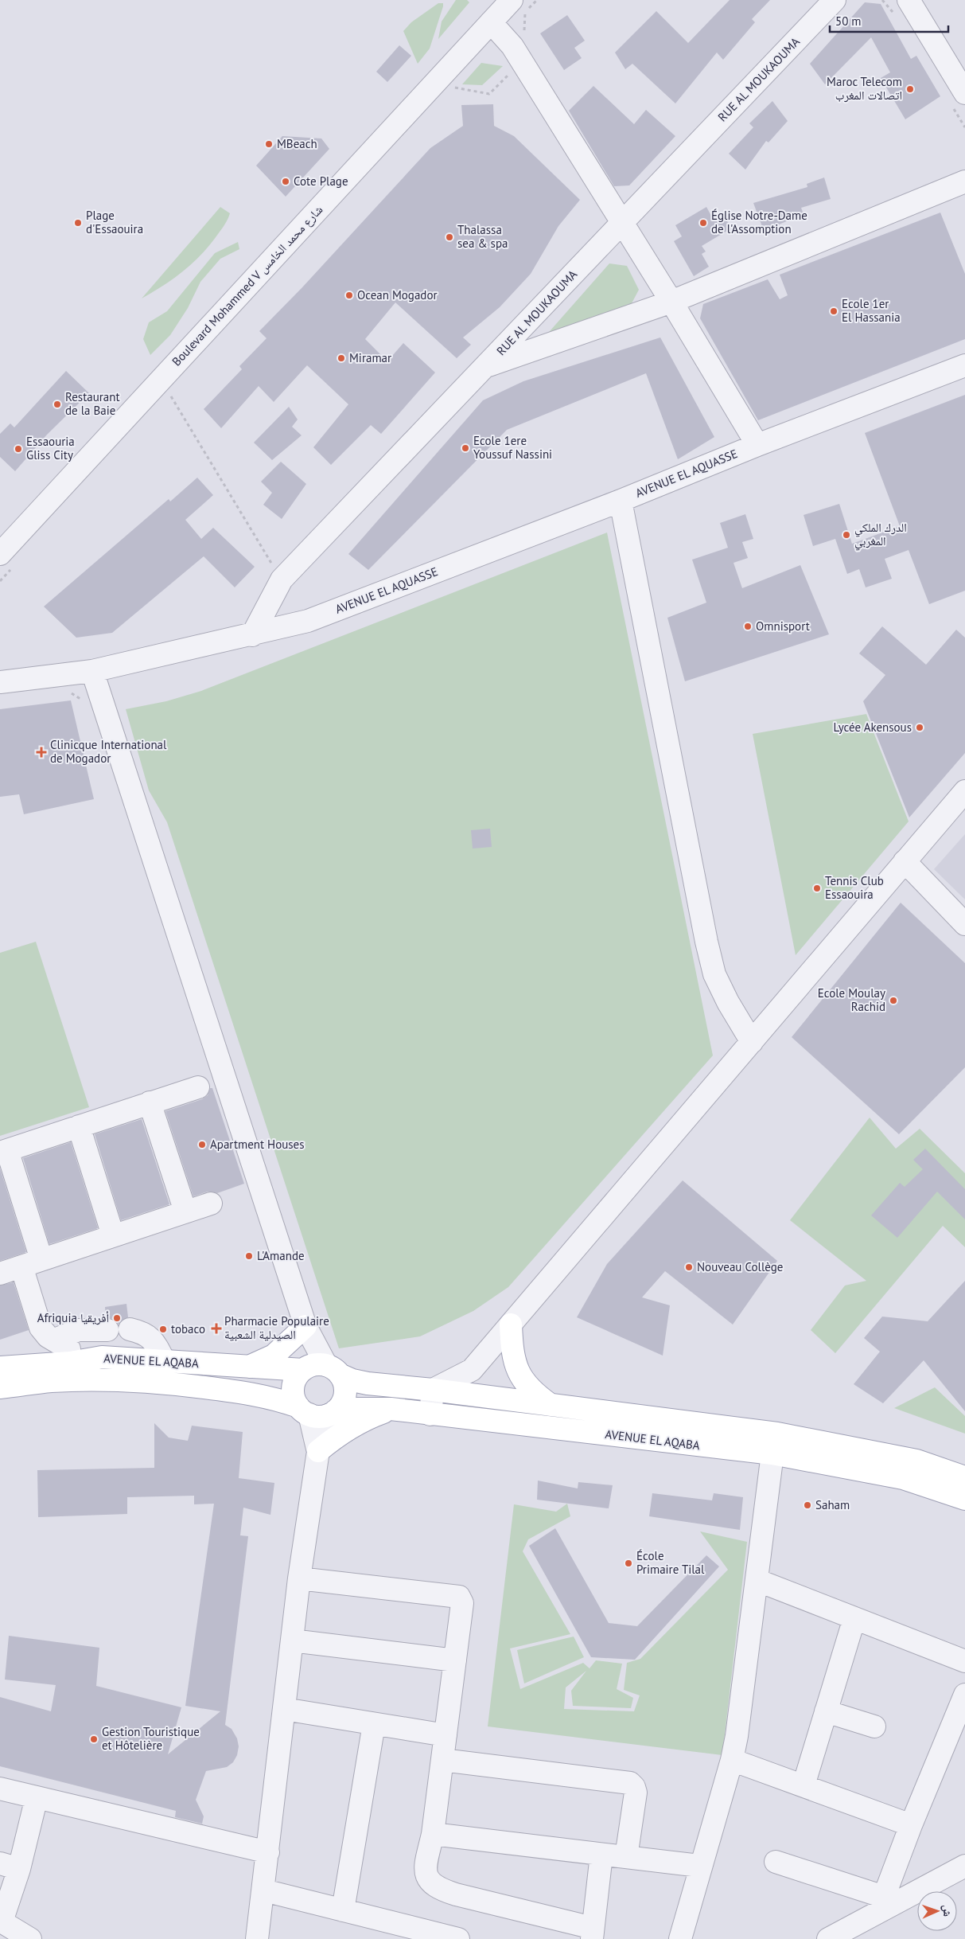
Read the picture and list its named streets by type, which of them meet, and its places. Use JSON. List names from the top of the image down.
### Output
{
  "streets": {
    "main road": ["AVENUE EL AQABA"],
    "street": ["RUE AL MOUKAOUMA", "Boulevard Mohammed V شارع محمد الخامس", "AVENUE EL AQUASSE"]
  },
  "crossings": [
    ["RUE AL MOUKAOUMA", "AVENUE EL AQUASSE"]
  ],
  "places": {
    "other": [
      "Maroc Telecom اتصالات المغرب",
      "MBeach",
      "Cote Plage",
      "Plage d'Essaouira",
      "Église Notre-Dame de l'Assomption",
      "Thalassa sea & spa",
      "Ocean Mogador",
      "Ecole 1er El Hassania",
      "Miramar",
      "Restaurant de la Baie",
      "Ecole 1ere Youssuf Nassini",
      "Essaouria Gliss City",
      "الدرك الملكي المغربي",
      "Omnisport",
      "Lycée Akensous",
      "Tennis Club Essaouira",
      "Ecole Moulay Rachid",
      "Apartment Houses",
      "L'Amande",
      "Nouveau Collège",
      "Afriquia أفريقيا",
      "tobaco",
      "Saham",
      "École Primaire Tilal",
      "Gestion Touristique et Hôtelière"
    ],
    "health": ["Clinicque International de Mogador", "Pharmacie Populaire الصيدلية الشعبية"]
  },
  "scale_bar": "50 m",
  "north": "right"
}
